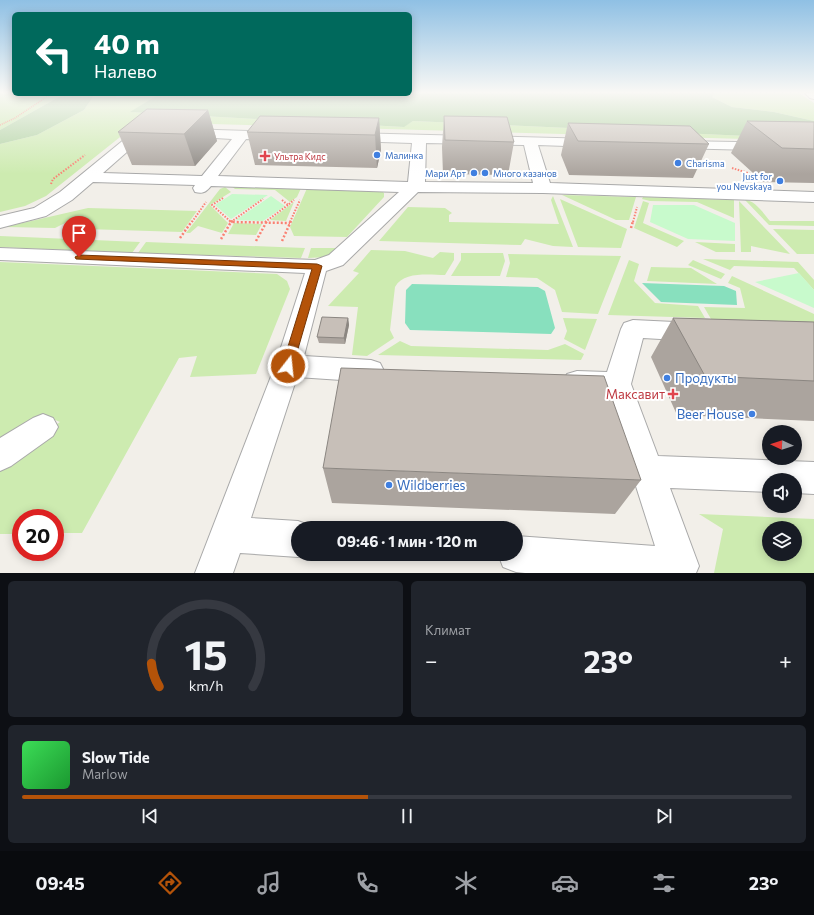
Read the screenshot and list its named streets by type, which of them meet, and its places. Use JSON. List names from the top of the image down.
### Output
{
  "places": {
    "other": [
      "Малинка",
      "Charisma",
      "Мари Арт",
      "Много казанов",
      "Just for you Nevskaya",
      "Продукты",
      "Beer House",
      "Wildberries"
    ],
    "health": ["Ультра Кидс", "Максавит"]
  },
  "north": "left",
  "page": {
    "turn": ["40 m", "Налево"],
    "limit": "20",
    "trip": "09:46 · 1 мин · 120 m",
    "tile": "Климат",
    "heat": ["−", "23°", "+"],
    "song": ["Slow Tide", "Marlow"],
    "tabs": ["09:45", "23°"],
    "gauge": ["15", "km/h"]
  }
}
